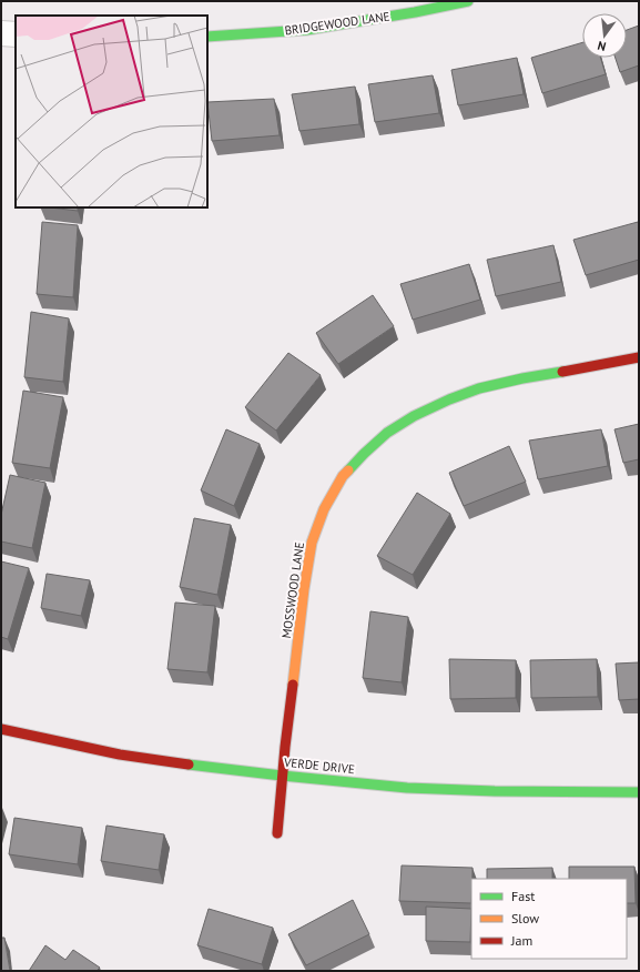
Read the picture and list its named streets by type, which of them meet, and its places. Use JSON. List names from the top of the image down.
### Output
{
  "streets": {
    "street": ["BRIDGEWOOD LANE", "MOSSWOOD LANE", "VERDE DRIVE"]
  },
  "crossings": [
    ["MOSSWOOD LANE", "VERDE DRIVE"]
  ],
  "legend": ["Fast", "Slow", "Jam"],
  "north": "bottom"
}
